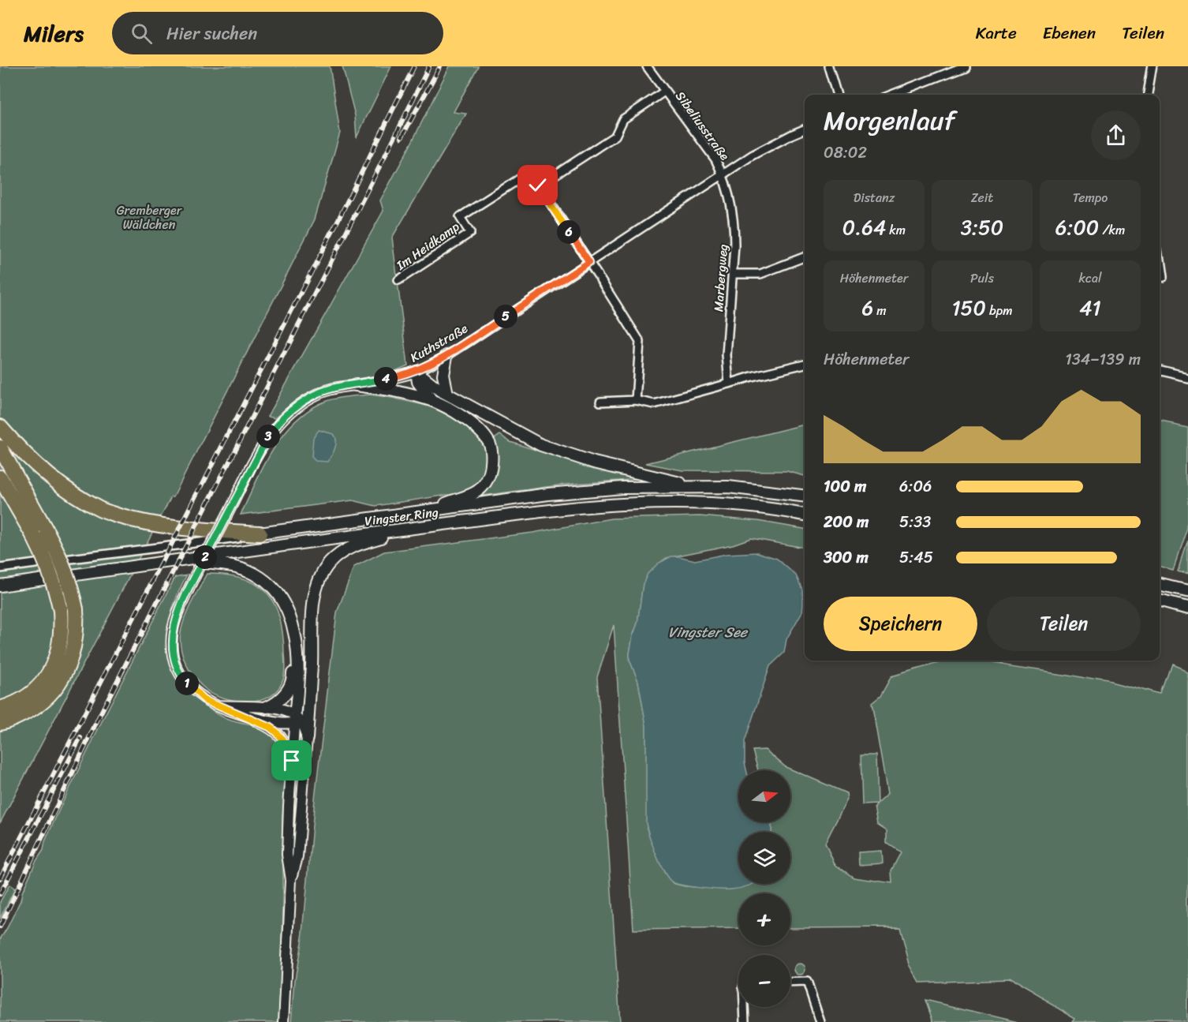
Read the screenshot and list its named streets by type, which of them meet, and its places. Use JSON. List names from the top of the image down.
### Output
{
  "streets": {
    "main road": ["Vingster Ring"],
    "street": [
      "Sibeliusstraße",
      "Im Heidkamp",
      "Marbergweg",
      "Kuthstraße"
    ]
  },
  "crossings": [
    ["Sibeliusstraße", "Marbergweg"],
    ["Sibeliusstraße", "Kuthstraße"],
    ["Im Heidkamp", "Kuthstraße"],
    ["Marbergweg", "Kuthstraße"]
  ],
  "water": ["Vingster See"],
  "parks": ["Gremberger Wäldchen"],
  "north": "right",
  "page": {
    "header": "Milers",
    "search": "Hier suchen",
    "nav": ["Karte", "Ebenen", "Teilen"],
    "heading": ["Morgenlauf", "08:02"],
    "stats": [
      ["Distanz", "0.64 km"],
      ["Zeit", "3:50"],
      ["Tempo", "6:00 /km"],
      ["Höhenmeter", "6 m"],
      ["Puls", "150 bpm"],
      ["kcal", "41"]
    ],
    "pins": [
      "6",
      "5",
      "4",
      "3",
      "2",
      "1"
    ],
    "chart": ["Höhenmeter", "134–139 m"],
    "list": [
      {
        "name": "100 m",
        "note": "6:06"
      },
      {
        "name": "200 m",
        "note": "5:33"
      },
      {
        "name": "300 m",
        "note": "5:45"
      }
    ],
    "buttons": ["Speichern", "Teilen"],
    "map_buttons": ["+", "−"]
  }
}
